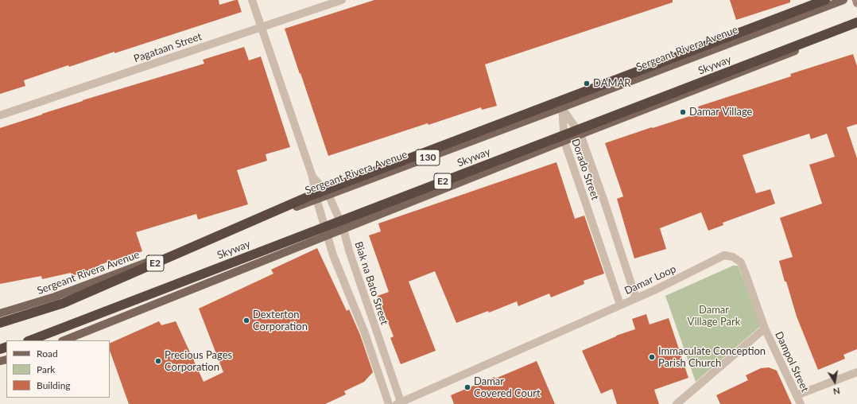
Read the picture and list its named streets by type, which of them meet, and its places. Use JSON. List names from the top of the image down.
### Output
{
  "streets": {
    "highway": ["Skyway", "E2"],
    "main road": ["Sergeant Rivera Avenue", "130"],
    "street": [
      "Pagataan Street",
      "Dorado Street",
      "Damar Loop",
      "Biak na Bato Street",
      "Dampol Street"
    ]
  },
  "crossings": [
    ["Pagataan Street", "Biak na Bato Street"],
    ["Sergeant Rivera Avenue", "Dorado Street"],
    ["Sergeant Rivera Avenue", "Biak na Bato Street"],
    ["Dorado Street", "Damar Loop"],
    ["Damar Loop", "Biak na Bato Street"],
    ["Damar Loop", "Dampol Street"]
  ],
  "parks": ["Damar Village Park"],
  "places": [
    "DAMAR",
    "Damar Village",
    "Dexterton Corporation",
    "Immaculate Conception Parish Church",
    "Precious Pages Corporation",
    "Damar Covered Court"
  ],
  "legend": ["Road", "Park", "Building"],
  "north": "bottom"
}
